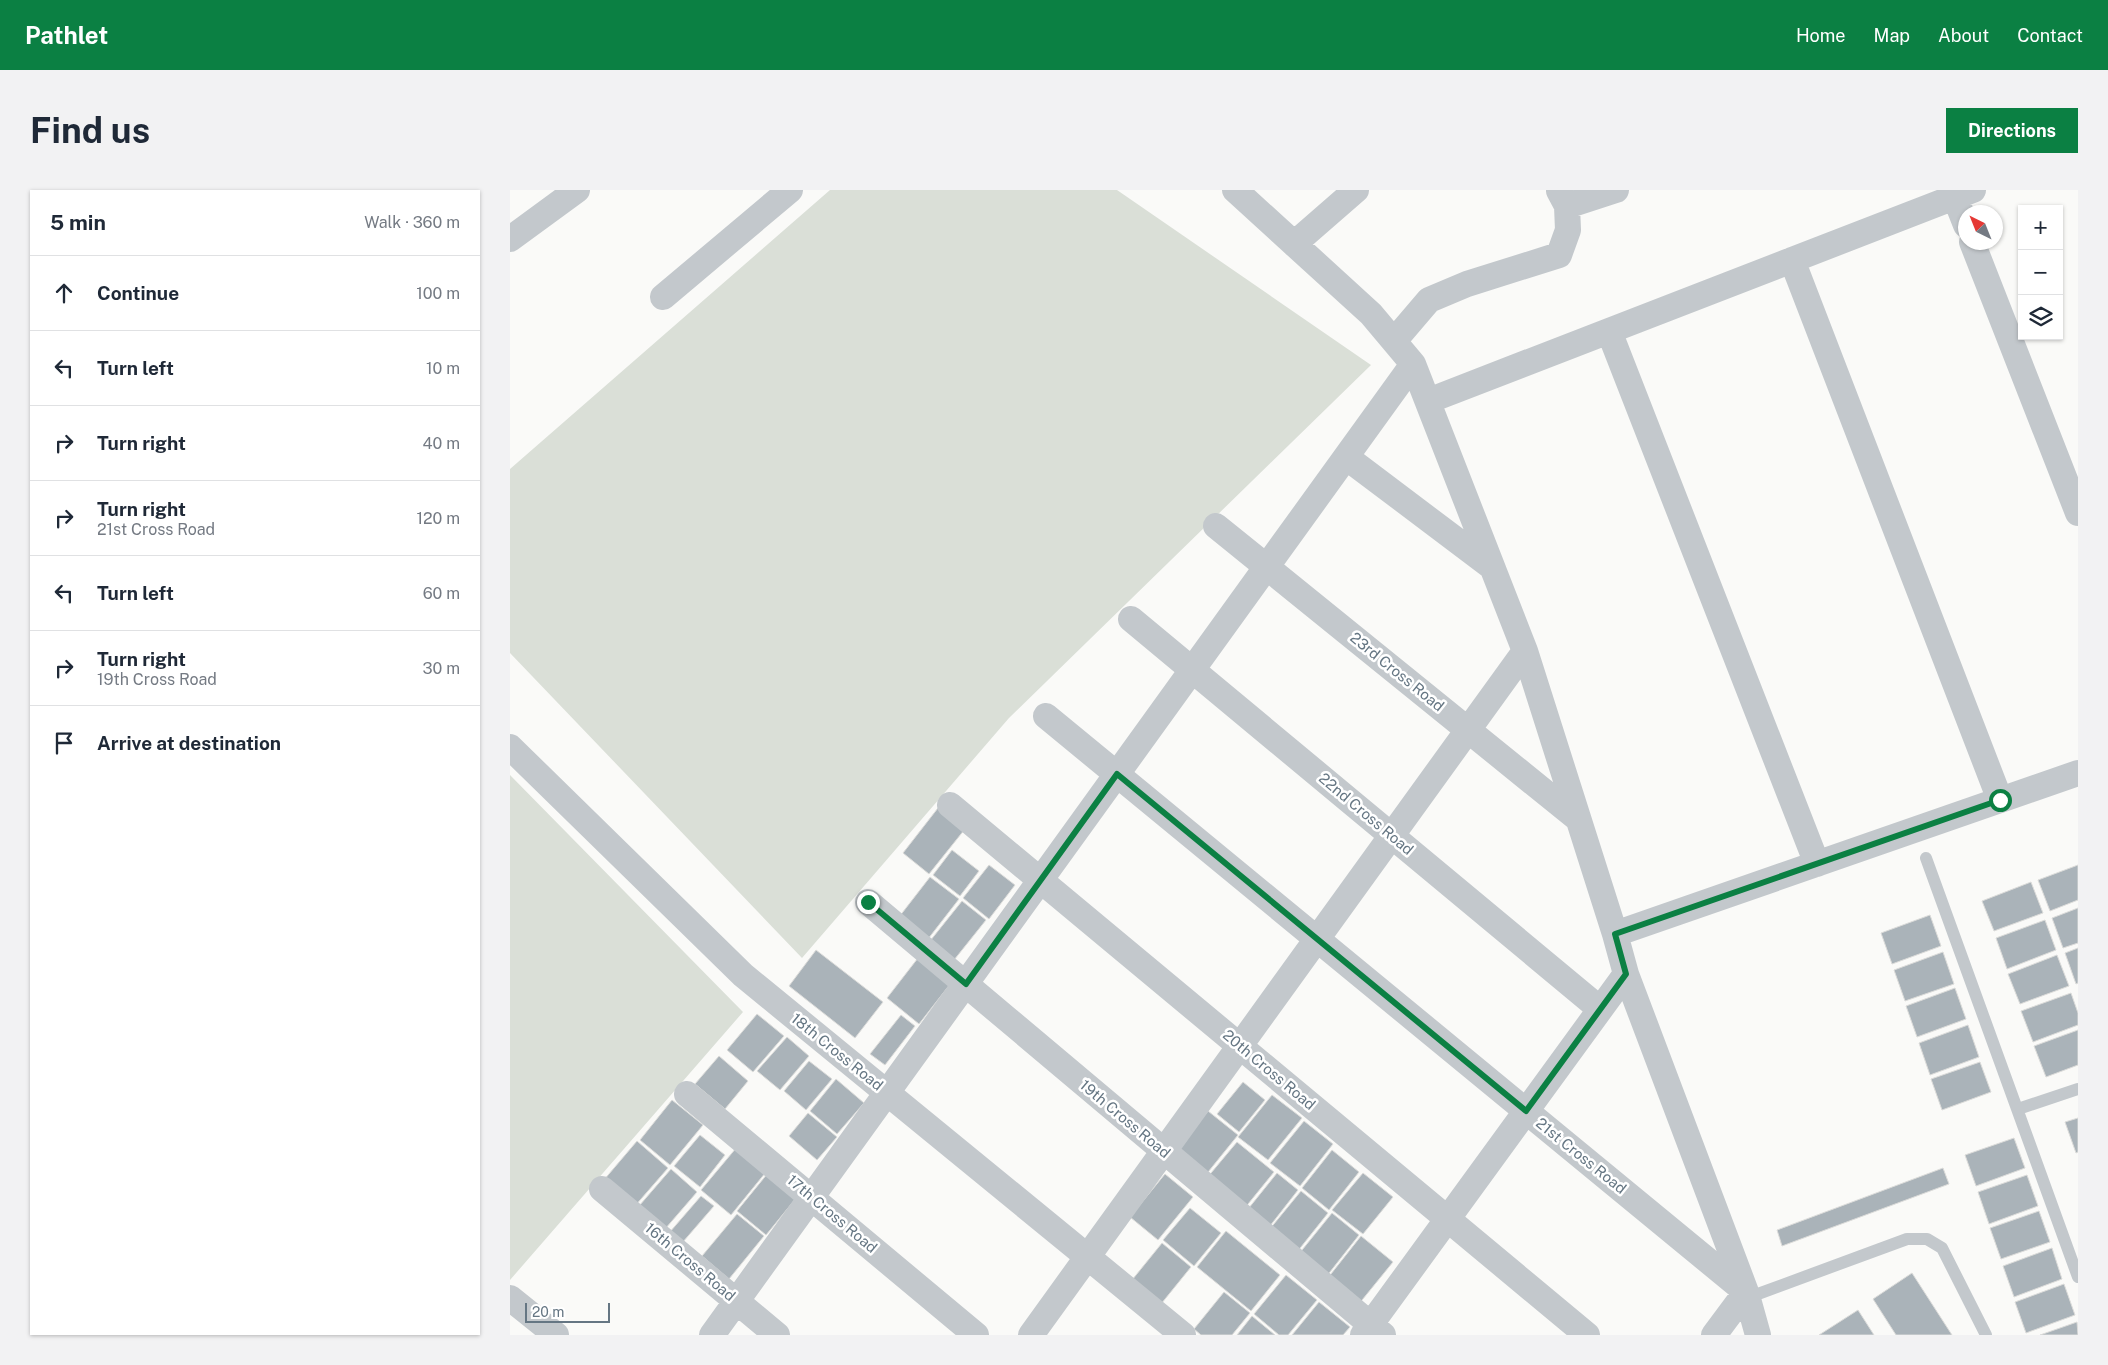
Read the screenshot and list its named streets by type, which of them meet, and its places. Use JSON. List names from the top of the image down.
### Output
{
  "streets": {
    "street": [
      "23rd Cross Road",
      "22nd Cross Road",
      "18th Cross Road",
      "20th Cross Road",
      "19th Cross Road",
      "21st Cross Road",
      "17th Cross Road",
      "16th Cross Road"
    ]
  },
  "scale_bar": "20 m",
  "north": "top left",
  "page": {
    "header": "Pathlet",
    "nav": [
      "Home",
      "Map",
      "About",
      "Contact"
    ],
    "buttons": "Directions",
    "title": "Find us",
    "heading": ["5 min", "Walk · 360 m"],
    "map_buttons": ["+", "−"],
    "list": [
      ["Continue", "100 m"],
      ["Turn left", "10 m"],
      ["Turn right", "40 m"],
      ["Turn right", "21st Cross Road", "120 m"],
      ["Turn left", "60 m"],
      ["Turn right", "19th Cross Road", "30 m"],
      "Arrive at destination"
    ],
    "scale": "20 m"
  }
}
